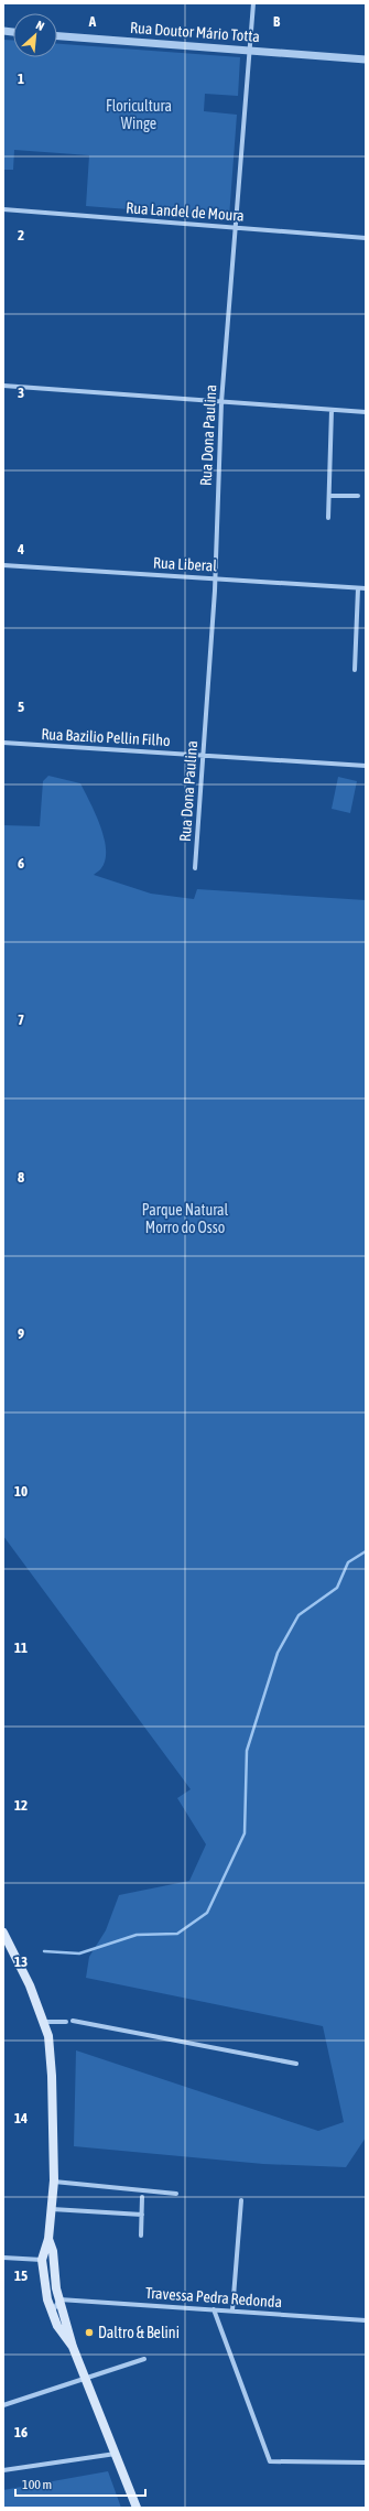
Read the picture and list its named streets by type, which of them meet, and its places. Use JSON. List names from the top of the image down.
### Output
{
  "streets": {
    "street": [
      "Rua Doutor Mário Totta",
      "Rua Landel de Moura",
      "Rua Dona Paulina",
      "Rua Liberal",
      "Rua Bazilio Pellin Filho",
      "Travessa Pedra Redonda"
    ]
  },
  "crossings": [
    ["Rua Doutor Mário Totta", "Rua Dona Paulina"],
    ["Rua Landel de Moura", "Rua Dona Paulina"],
    ["Rua Dona Paulina", "Rua Liberal"],
    ["Rua Dona Paulina", "Rua Bazilio Pellin Filho"]
  ],
  "parks": ["Floricultura Winge", "Parque Natural Morro do Osso"],
  "places": ["Daltro & Belini"],
  "scale_bar": "100 m",
  "north": "top right",
  "grid": {
    "columns": ["A", "B"],
    "rows": [
      "1",
      "2",
      "3",
      "4",
      "5",
      "6",
      "7",
      "8",
      "9",
      "10",
      "11",
      "12",
      "13",
      "14",
      "15",
      "16"
    ]
  }
}
